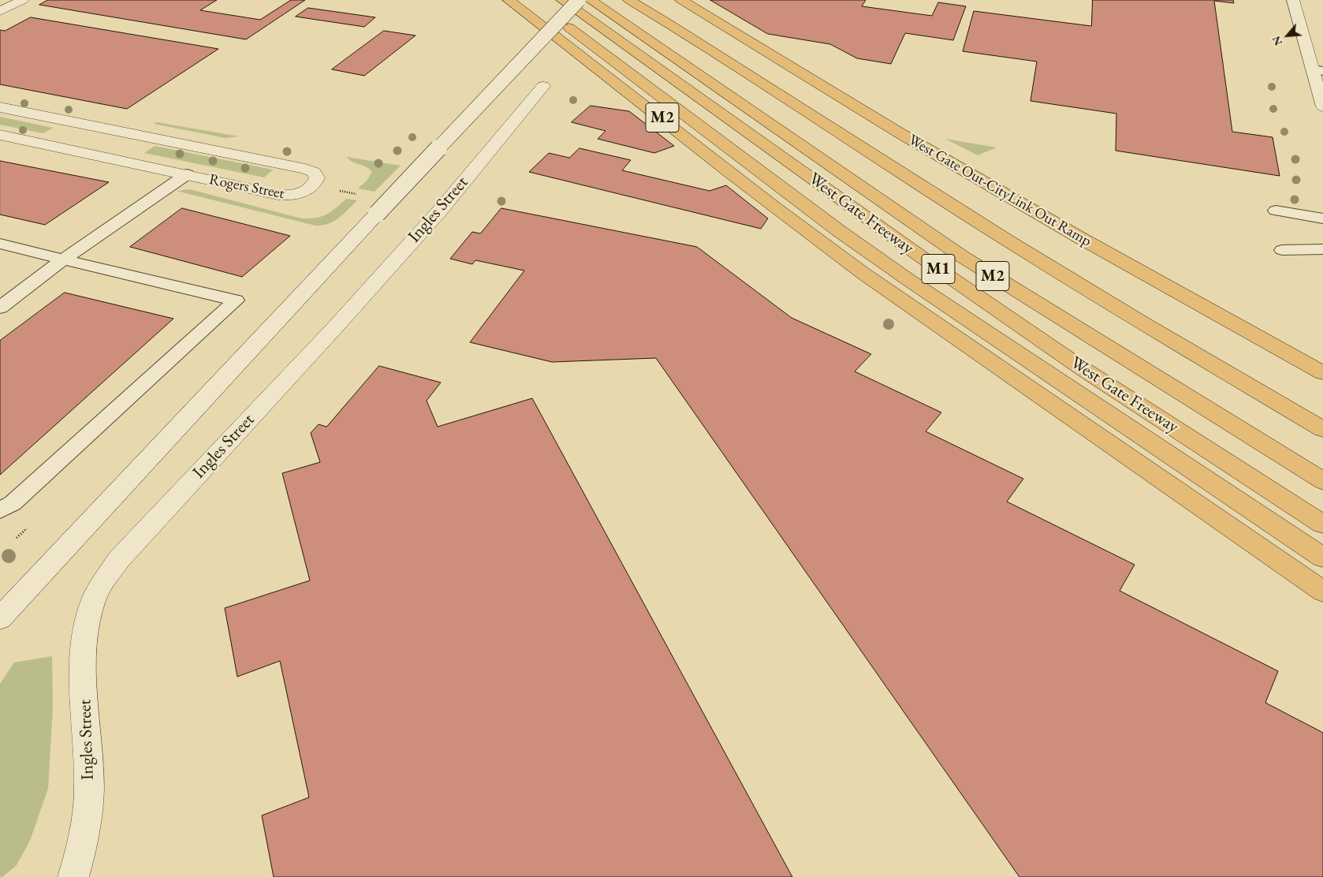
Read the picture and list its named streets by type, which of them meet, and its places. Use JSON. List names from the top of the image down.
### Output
{
  "streets": {
    "highway": [
      "M2",
      "West Gate Out-CityLink Out Ramp",
      "West Gate Freeway",
      "M1"
    ],
    "street": ["Rogers Street", "Ingles Street"]
  },
  "north": "bottom left"
}
